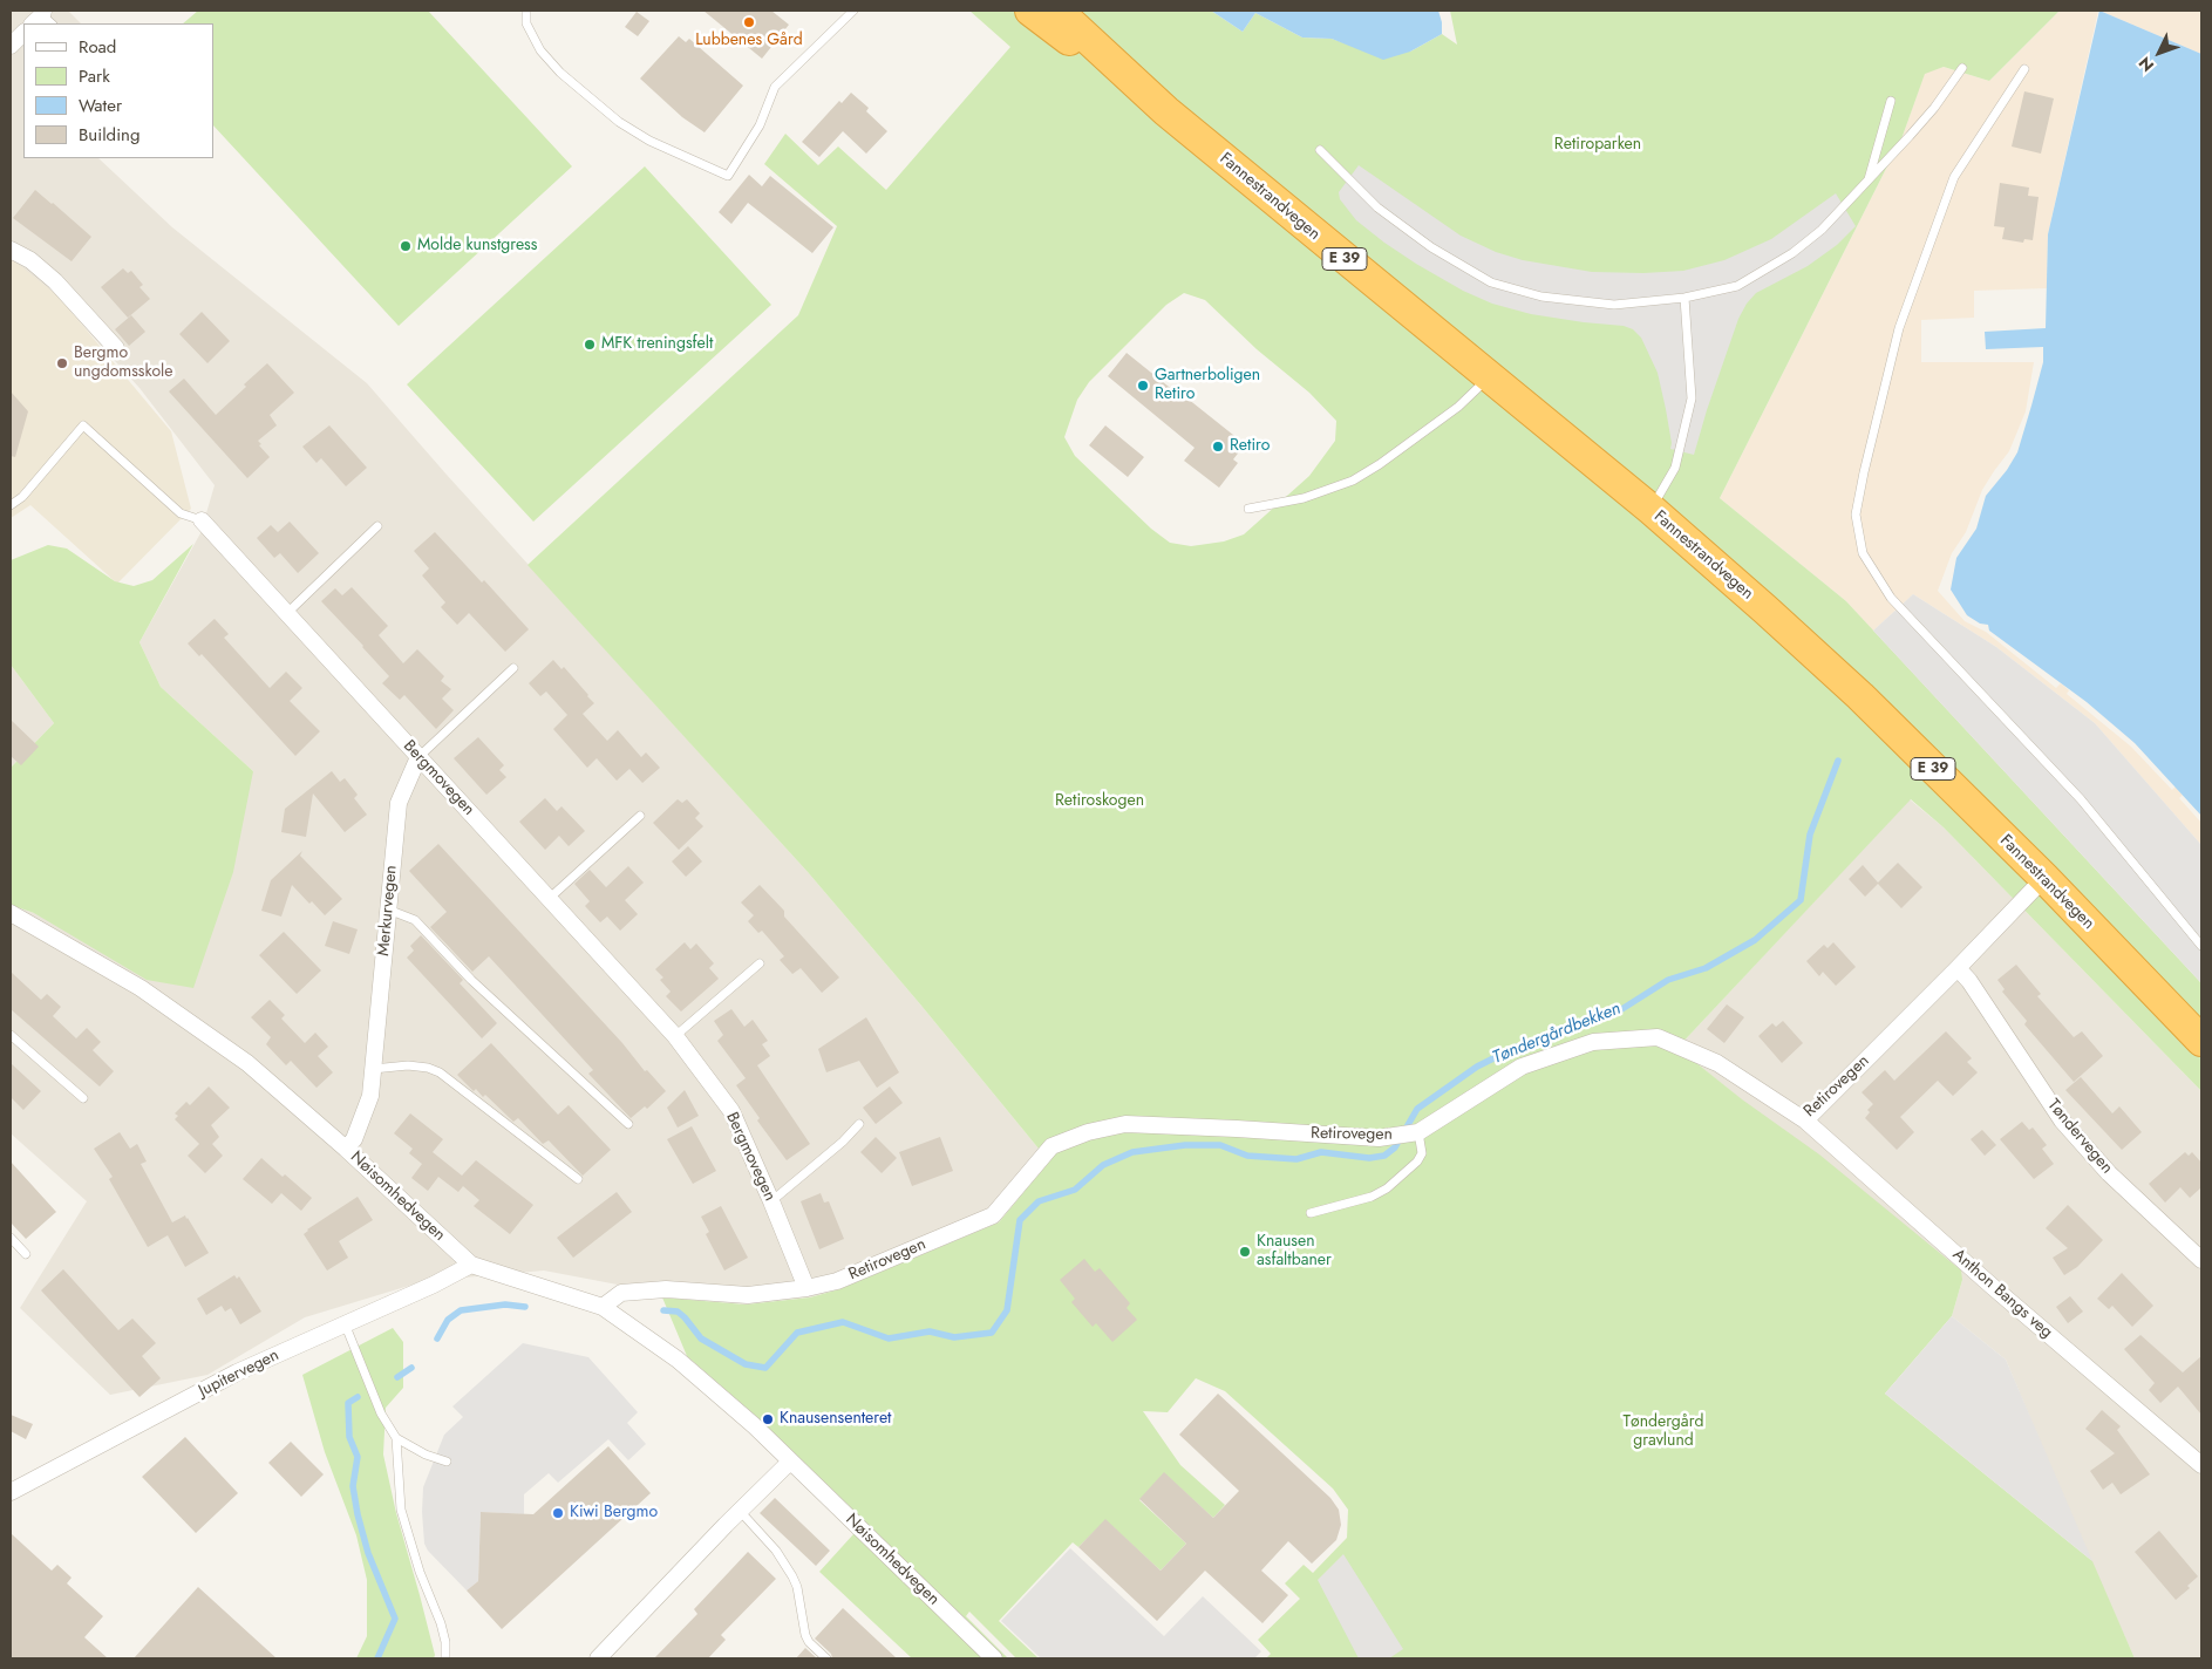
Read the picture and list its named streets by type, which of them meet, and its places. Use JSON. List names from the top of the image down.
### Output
{
  "streets": {
    "highway": ["Fannestrandvegen", "E 39"],
    "street": [
      "Bergmovegen",
      "Merkurvegen",
      "Retirovegen",
      "Tøndervegen",
      "Nøisomhedvegen",
      "Anthon Bangs veg",
      "Jupitervegen"
    ]
  },
  "crossings": [
    ["Fannestrandvegen", "Retirovegen"],
    ["Bergmovegen", "Merkurvegen"],
    ["Bergmovegen", "Retirovegen"],
    ["Merkurvegen", "Nøisomhedvegen"],
    ["Retirovegen", "Tøndervegen"],
    ["Retirovegen", "Nøisomhedvegen"],
    ["Retirovegen", "Anthon Bangs veg"],
    ["Nøisomhedvegen", "Jupitervegen"]
  ],
  "water": ["Tøndergårdbekken"],
  "parks": ["Retiroparken", "Retiroskogen", "Tøndergård gravlund"],
  "places": [
    "Lubbenes Gård",
    "Molde kunstgress",
    "MFK treningsfelt",
    "Bergmo ungdomsskole",
    "Gartnerboligen Retiro",
    "Retiro",
    "Knausen asfaltbaner",
    "Knausensenteret",
    "Kiwi Bergmo"
  ],
  "legend": [
    "Road",
    "Park",
    "Water",
    "Building"
  ],
  "north": "bottom left"
}
